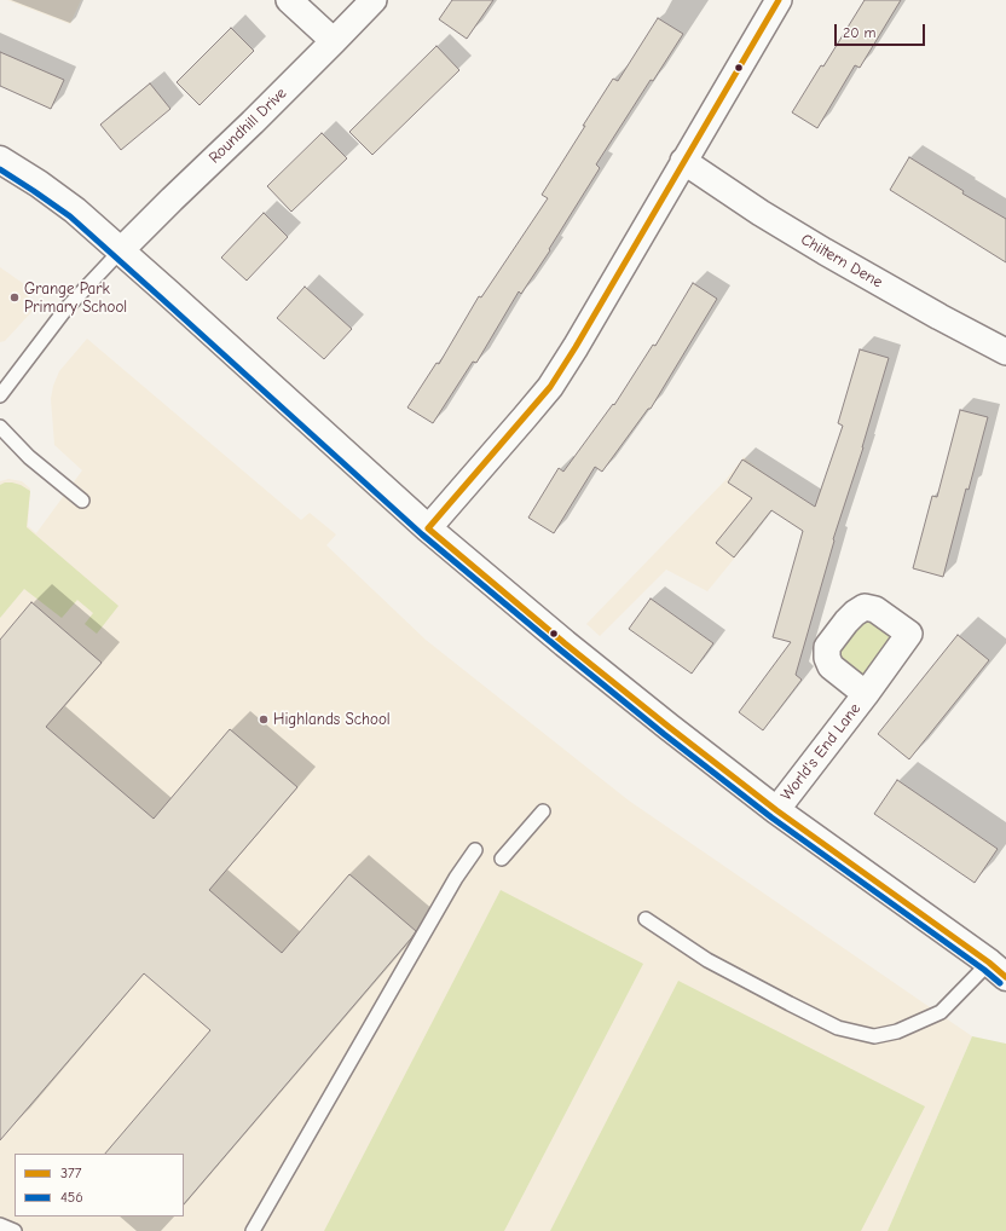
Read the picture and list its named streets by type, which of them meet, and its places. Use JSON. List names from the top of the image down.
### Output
{
  "streets": {
    "street": ["Roundhill Drive", "Chiltern Dene", "World's End Lane"]
  },
  "crossings": [
    ["Roundhill Drive", "World's End Lane"]
  ],
  "places": ["Grange Park Primary School", "Highlands School"],
  "lines": ["transit line 377", "transit line 456"],
  "legend": ["377", "456"],
  "scale_bar": "20 m"
}
